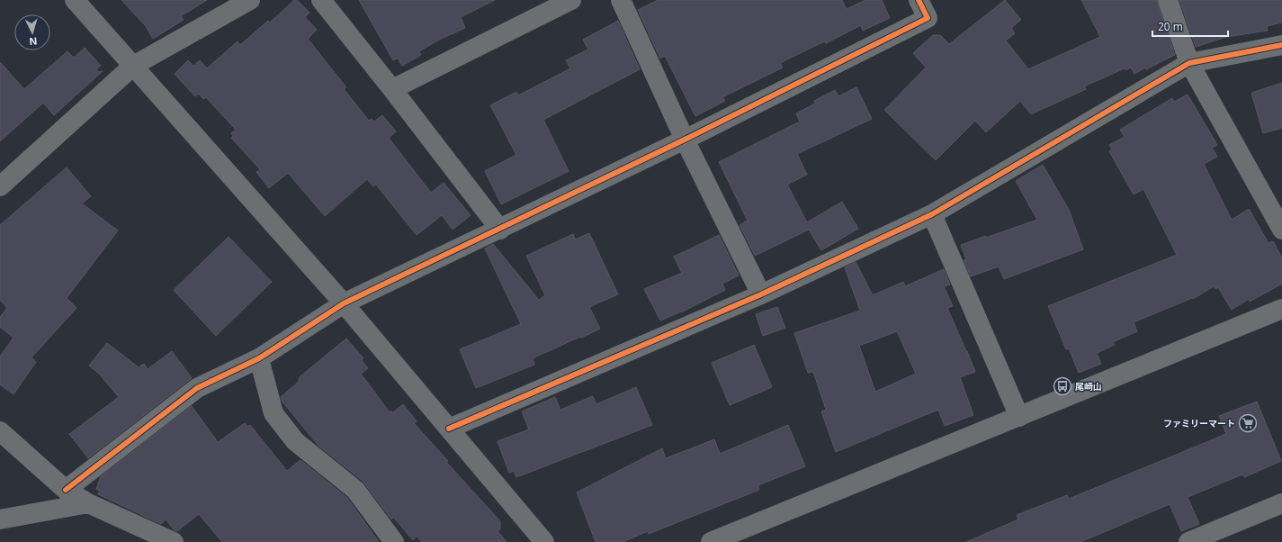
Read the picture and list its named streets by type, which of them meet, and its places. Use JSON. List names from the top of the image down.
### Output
{
  "places": {
    "bus stop": ["尾崎山"],
    "supermarket": ["ファミリーマート"]
  },
  "scale_bar": "20 m",
  "north": "bottom"
}
